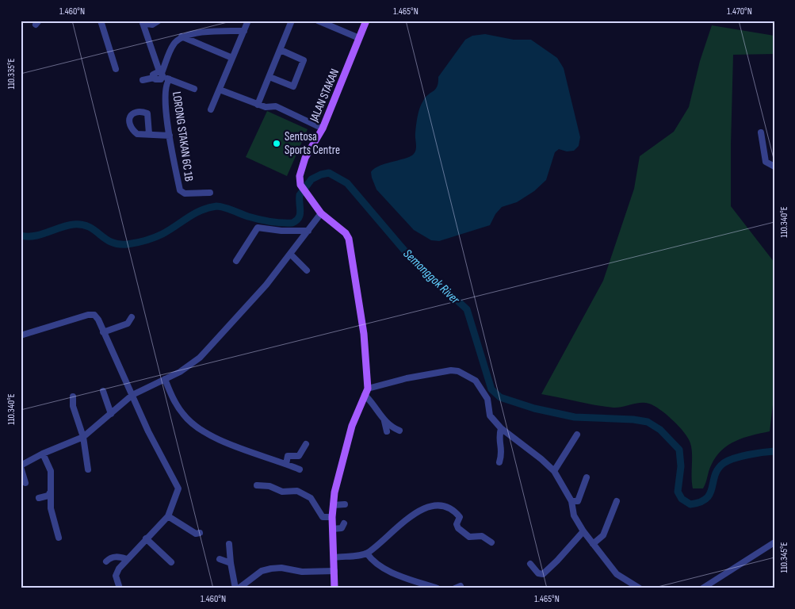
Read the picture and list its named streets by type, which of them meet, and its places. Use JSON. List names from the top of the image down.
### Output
{
  "streets": {
    "main road": ["JALAN STAKAN"],
    "street": ["LORONG STAKAN 6C 1B"]
  },
  "water": ["Semonggok River"],
  "places": ["Sentosa Sports Centre"],
  "coordinates": [
    "1.460°N",
    "1.465°N",
    "1.470°N",
    "110.335°E",
    "110.340°E",
    "110.345°E"
  ]
}
